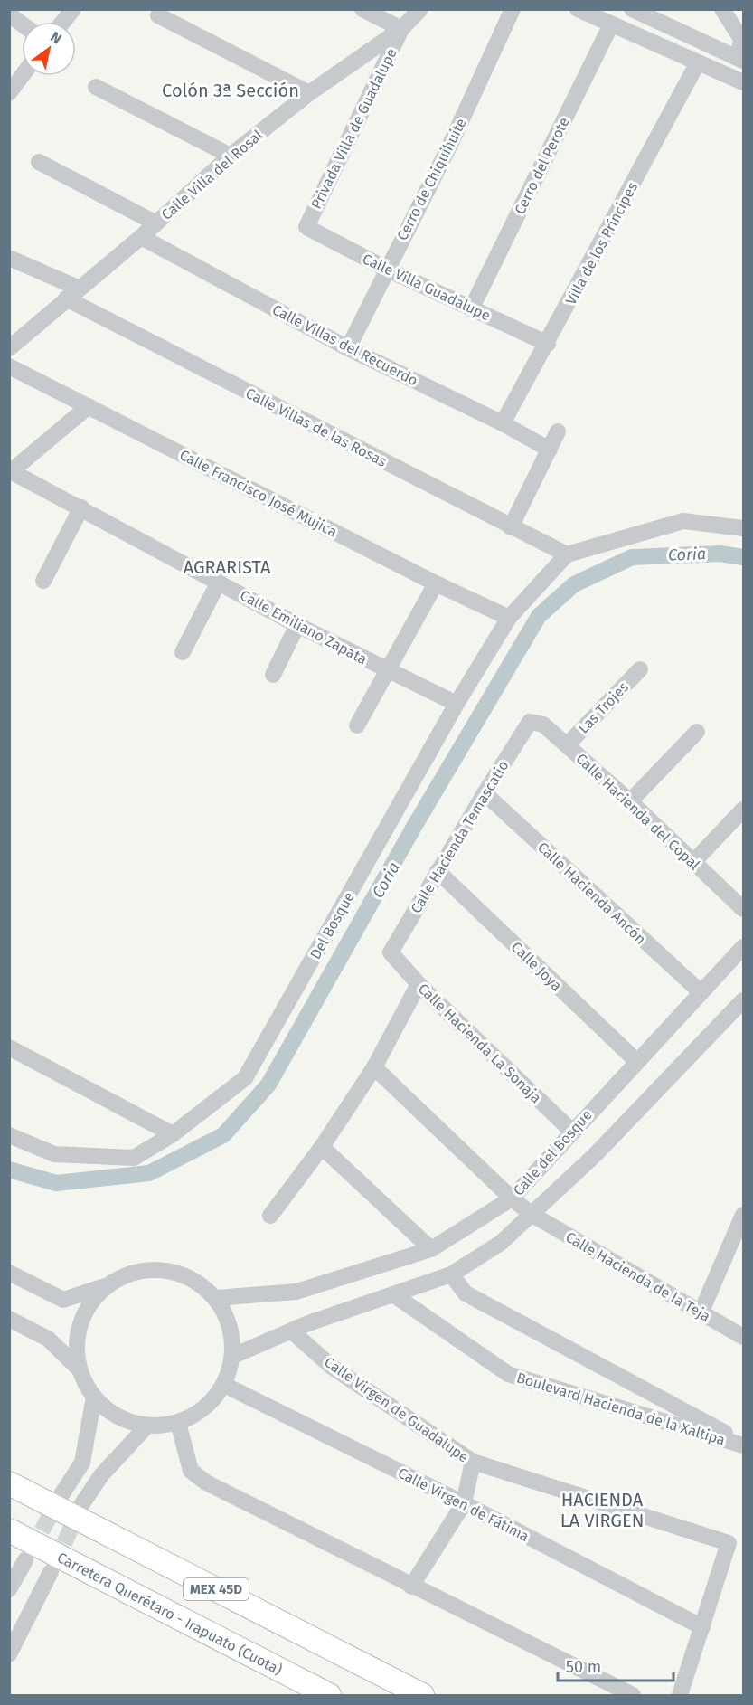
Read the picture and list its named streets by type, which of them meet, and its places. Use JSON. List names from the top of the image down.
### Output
{
  "streets": {
    "highway": ["MEX 45D", "Carretera Querétaro - Irapuato (Cuota)"],
    "street": [
      "Privada Villa de Guadalupe",
      "Cerro del Perote",
      "Calle Villa del Rosal",
      "Cerro de Chiquihuite",
      "Villa de los Príncipes",
      "Calle Villa Guadalupe",
      "Calle Villas del Recuerdo",
      "Calle Villas de las Rosas",
      "Calle Francisco José Mújica",
      "Calle Emiliano Zapata",
      "Las Trojes",
      "Calle Hacienda del Copal",
      "Calle Hacienda Temascatio",
      "Calle Hacienda Ancón",
      "Del Bosque",
      "Calle Joya",
      "Calle Hacienda La Sonaja",
      "Calle del Bosque",
      "Calle Hacienda de la Teja",
      "Boulevard Hacienda de la Xaltipa",
      "Calle Virgen de Guadalupe",
      "Calle Virgen de Fátima"
    ]
  },
  "crossings": [
    ["Privada Villa de Guadalupe", "Calle Villa del Rosal"],
    ["Privada Villa de Guadalupe", "Calle Villa Guadalupe"],
    ["Cerro del Perote", "Calle Villa Guadalupe"],
    ["Calle Villa del Rosal", "Calle Villas del Recuerdo"],
    ["Calle Villa del Rosal", "Calle Villas de las Rosas"],
    ["Cerro de Chiquihuite", "Calle Villa Guadalupe"],
    ["Cerro de Chiquihuite", "Calle Villas del Recuerdo"],
    ["Villa de los Príncipes", "Calle Villa Guadalupe"],
    ["Villa de los Príncipes", "Calle Villas del Recuerdo"],
    ["Calle Villas de las Rosas", "Del Bosque"],
    ["Calle Francisco José Mújica", "Del Bosque"],
    ["Calle Emiliano Zapata", "Del Bosque"],
    ["Las Trojes", "Calle Hacienda del Copal"],
    ["Calle Hacienda del Copal", "Calle Hacienda Temascatio"],
    ["Calle Hacienda Temascatio", "Calle Hacienda Ancón"],
    ["Calle Hacienda Temascatio", "Calle Joya"],
    ["Calle Hacienda Temascatio", "Calle Hacienda La Sonaja"],
    ["Calle Hacienda Ancón", "Calle del Bosque"],
    ["Calle Joya", "Calle del Bosque"],
    ["Calle Hacienda La Sonaja", "Calle del Bosque"],
    ["Calle del Bosque", "Calle Hacienda de la Teja"],
    ["Calle del Bosque", "Boulevard Hacienda de la Xaltipa"],
    ["Calle del Bosque", "Calle Virgen de Guadalupe"],
    ["Calle del Bosque", "Calle Virgen de Fátima"],
    ["Calle Virgen de Guadalupe", "Calle Virgen de Fátima"]
  ],
  "districts": ["Colón 3ª Sección", "AGRARISTA", "HACIENDA LA VIRGEN"],
  "water": ["Coria"],
  "scale_bar": "50 m",
  "north": "top right"
}
